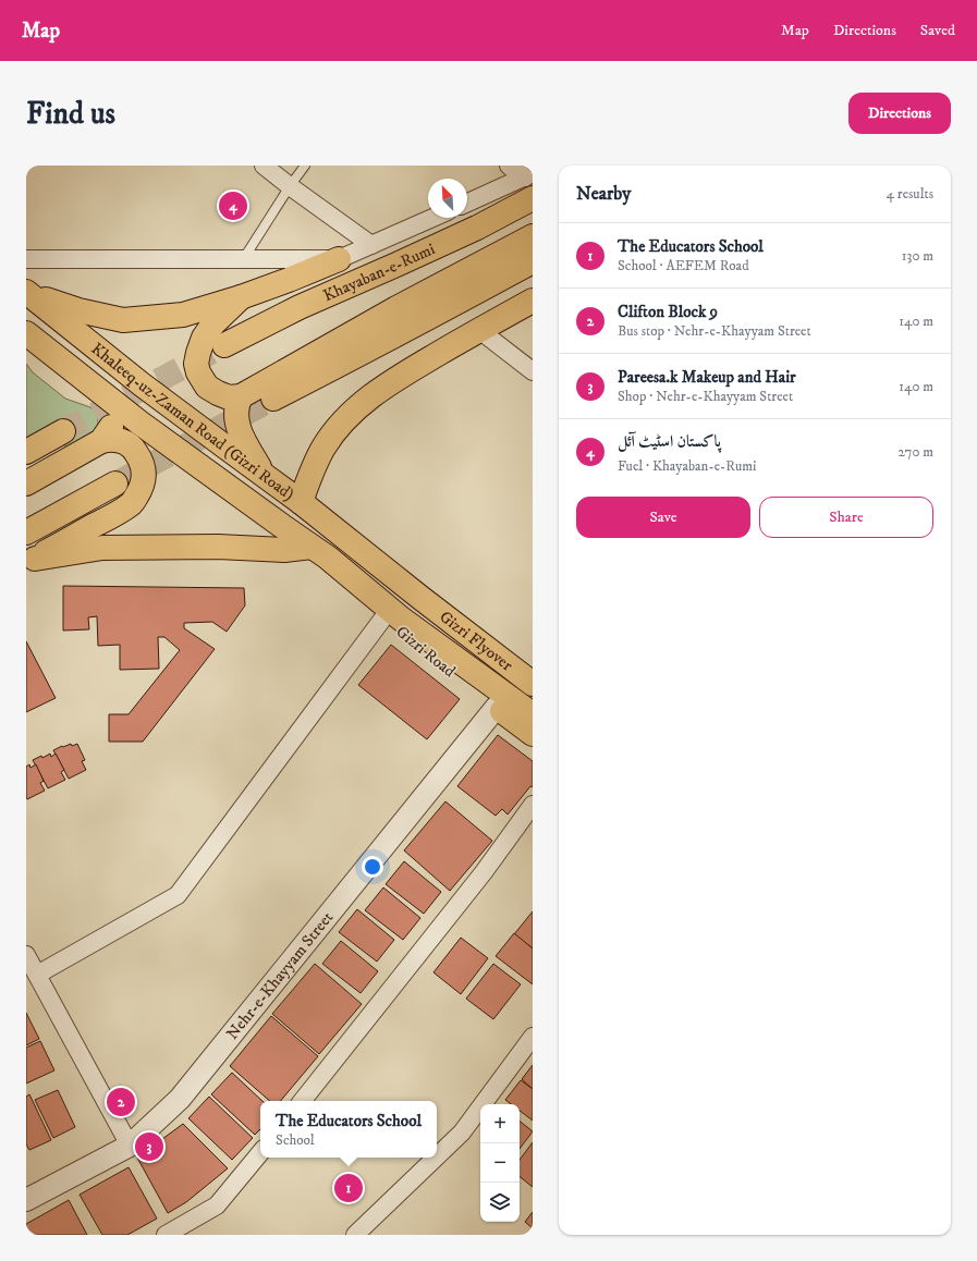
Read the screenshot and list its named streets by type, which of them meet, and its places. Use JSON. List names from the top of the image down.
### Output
{
  "streets": {
    "main road": [
      "Khayaban-e-Rumi",
      "Khaleeq-uz-Zaman Road (Gizri Road)",
      "Gizri Flyover",
      "Gizri Road"
    ],
    "street": ["Nehr-e-Khayyam Street"]
  },
  "crossings": [
    ["Khaleeq-uz-Zaman Road (Gizri Road)", "Gizri Flyover"],
    ["Khaleeq-uz-Zaman Road (Gizri Road)", "Gizri Road"],
    ["Gizri Flyover", "Gizri Road"],
    ["Gizri Road", "Nehr-e-Khayyam Street"]
  ],
  "north": "top left",
  "page": {
    "header": "Map",
    "nav": ["Map", "Directions", "Saved"],
    "buttons": [
      "Directions",
      ["Save", "Share"]
    ],
    "title": "Find us",
    "heading": ["Nearby", "4 results"],
    "pins": [
      "4",
      "2",
      "3",
      "1"
    ],
    "list": [
      {
        "mark": "1",
        "name": "The Educators School",
        "note": "School · AEFEM Road",
        "value": "130 m"
      },
      {
        "mark": "2",
        "name": "Clifton Block 9",
        "note": "Bus stop · Nehr-e-Khayyam Street",
        "value": "140 m"
      },
      {
        "mark": "3",
        "name": "Pareesa.k Makeup and Hair",
        "note": "Shop · Nehr-e-Khayyam Street",
        "value": "140 m"
      },
      {
        "mark": "4",
        "name": "پاکستان اسٹیٹ آئل",
        "note": "Fuel · Khayaban-e-Rumi",
        "value": "270 m"
      }
    ],
    "popup": ["The Educators School", "School"],
    "map_buttons": ["+", "−"]
  }
}
